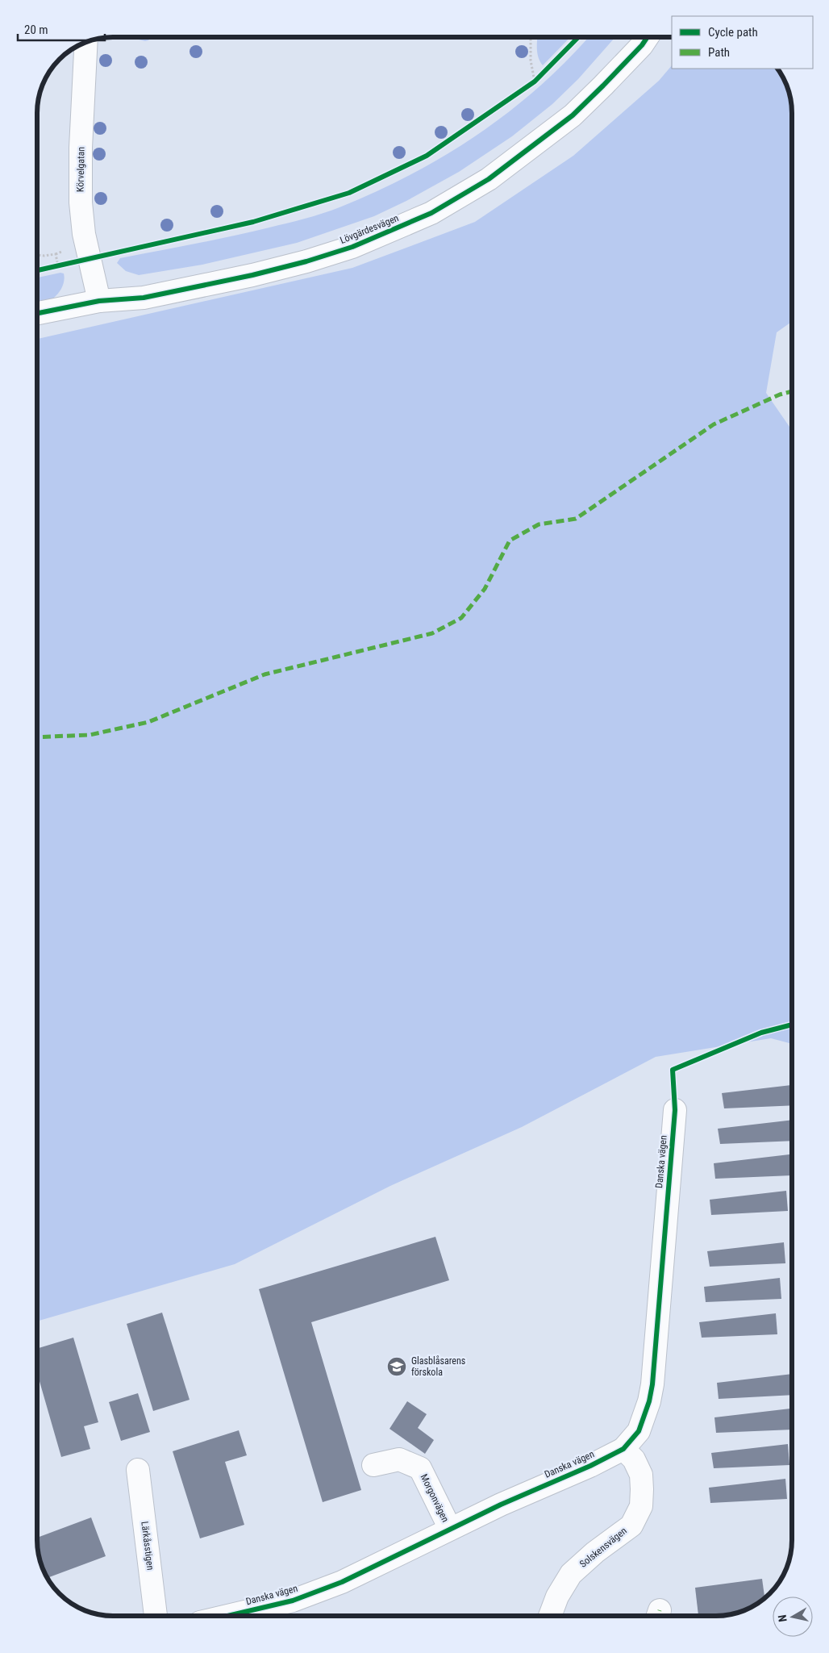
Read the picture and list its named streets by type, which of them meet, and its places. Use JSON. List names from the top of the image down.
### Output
{
  "streets": {
    "street": [
      "Körvelgatan",
      "Lövgärdesvägen",
      "Danska vägen",
      "Morgonvägen",
      "Lärkåsstigen",
      "Solskensvägen"
    ]
  },
  "crossings": [
    ["Körvelgatan", "Lövgärdesvägen"],
    ["Danska vägen", "Morgonvägen"],
    ["Danska vägen", "Solskensvägen"]
  ],
  "places": {
    "school or university": ["Glasblåsarens förskola"]
  },
  "legend": ["Cycle path", "Path"],
  "scale_bar": "20 m",
  "north": "left"
}
